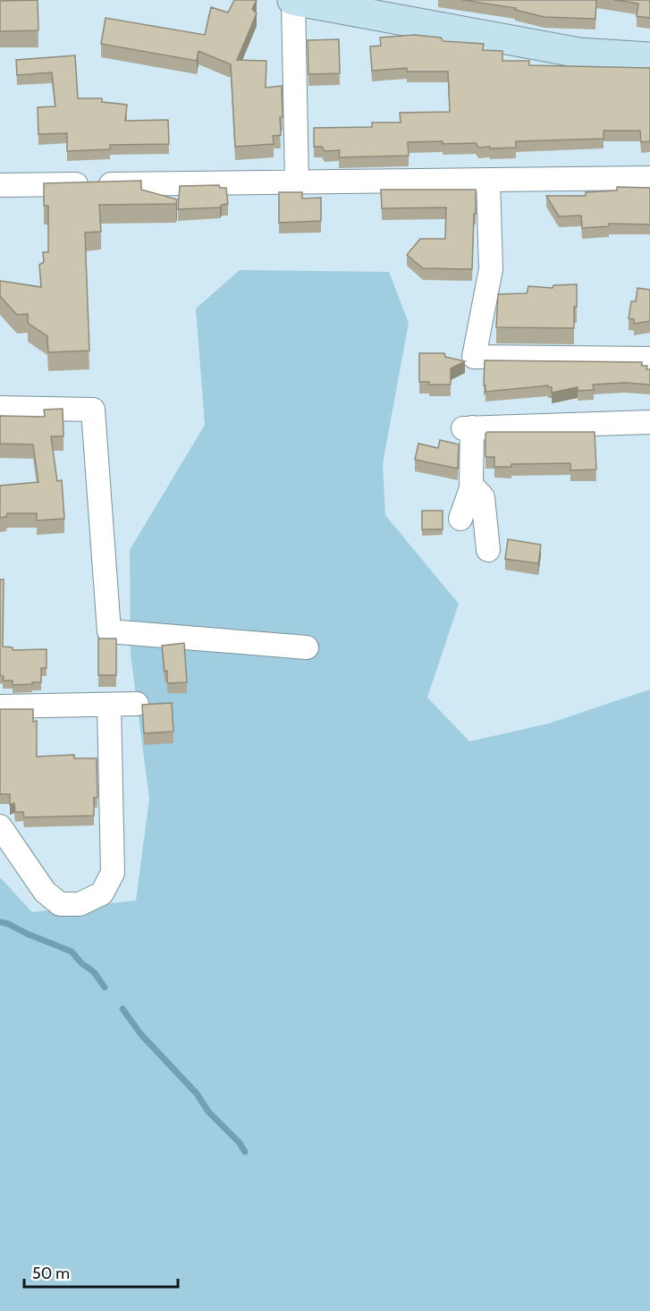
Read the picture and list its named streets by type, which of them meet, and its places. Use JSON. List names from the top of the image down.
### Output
{
  "scale_bar": "50 m"
}
